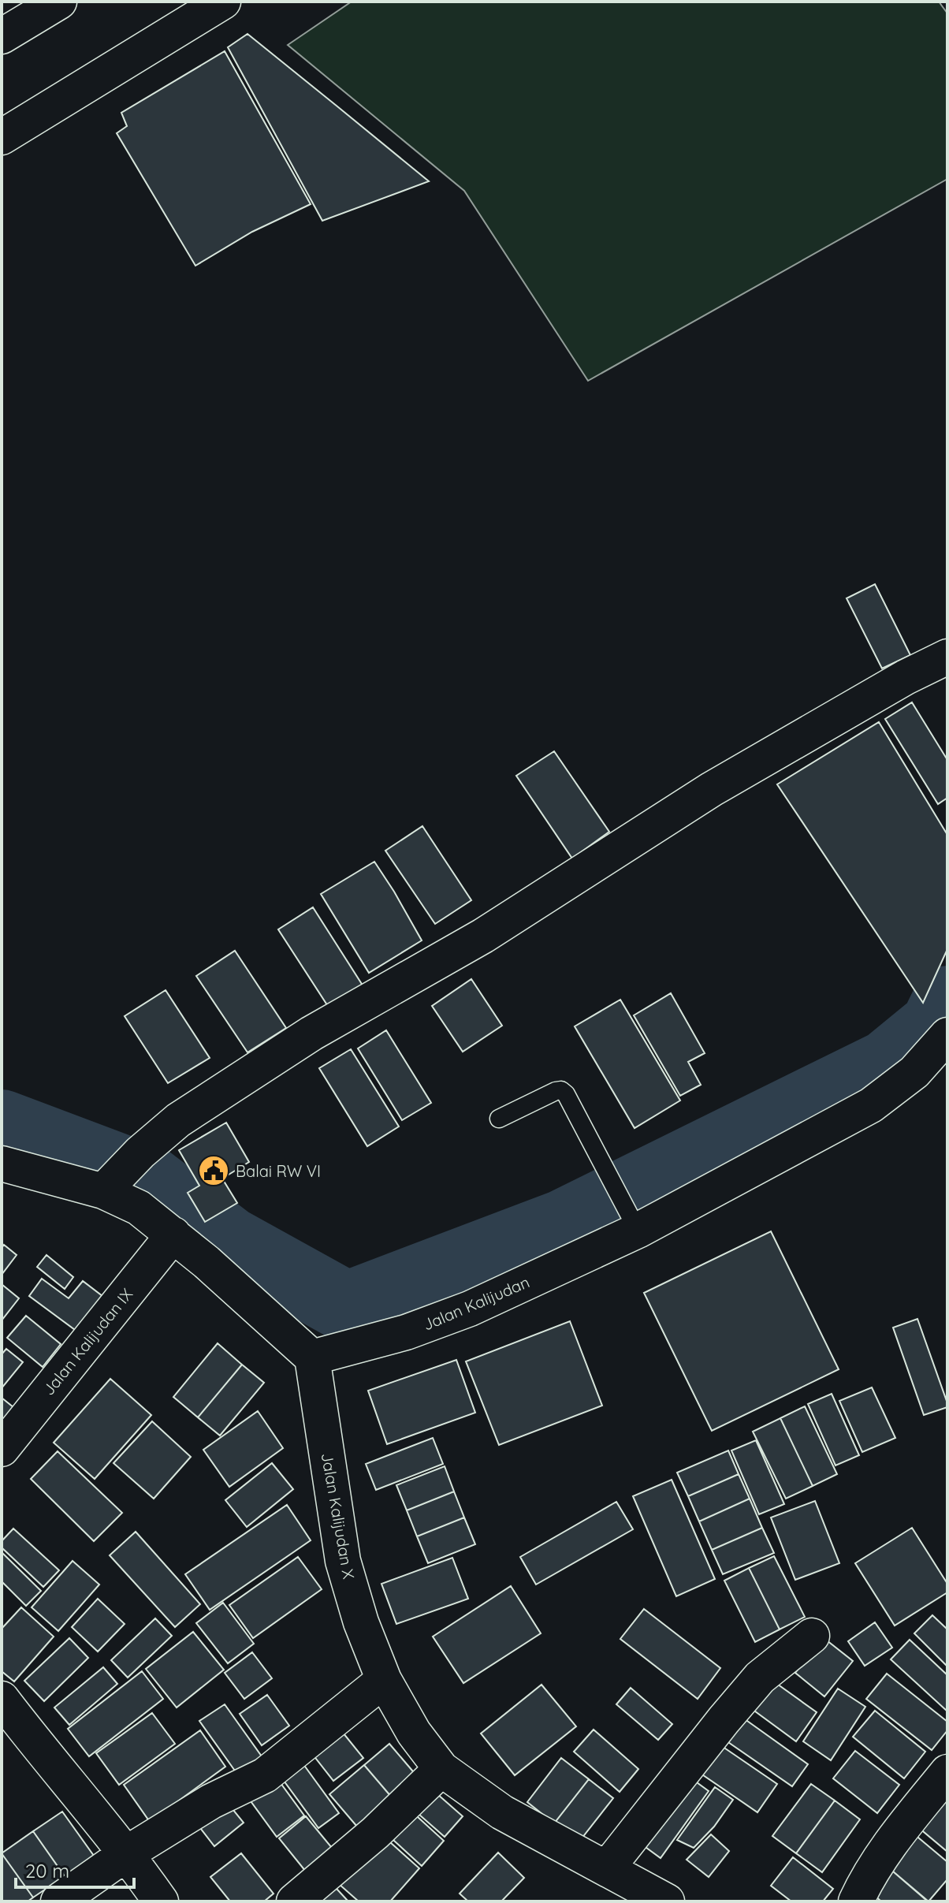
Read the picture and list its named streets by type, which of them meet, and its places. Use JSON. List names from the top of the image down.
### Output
{
  "streets": {
    "street": ["Jalan Kalijudan", "Jalan Kalijudan IX", "Jalan Kalijudan X"]
  },
  "crossings": [
    ["Jalan Kalijudan", "Jalan Kalijudan X"]
  ],
  "places": {
    "public building": ["Balai RW VI"]
  },
  "scale_bar": "20 m"
}
